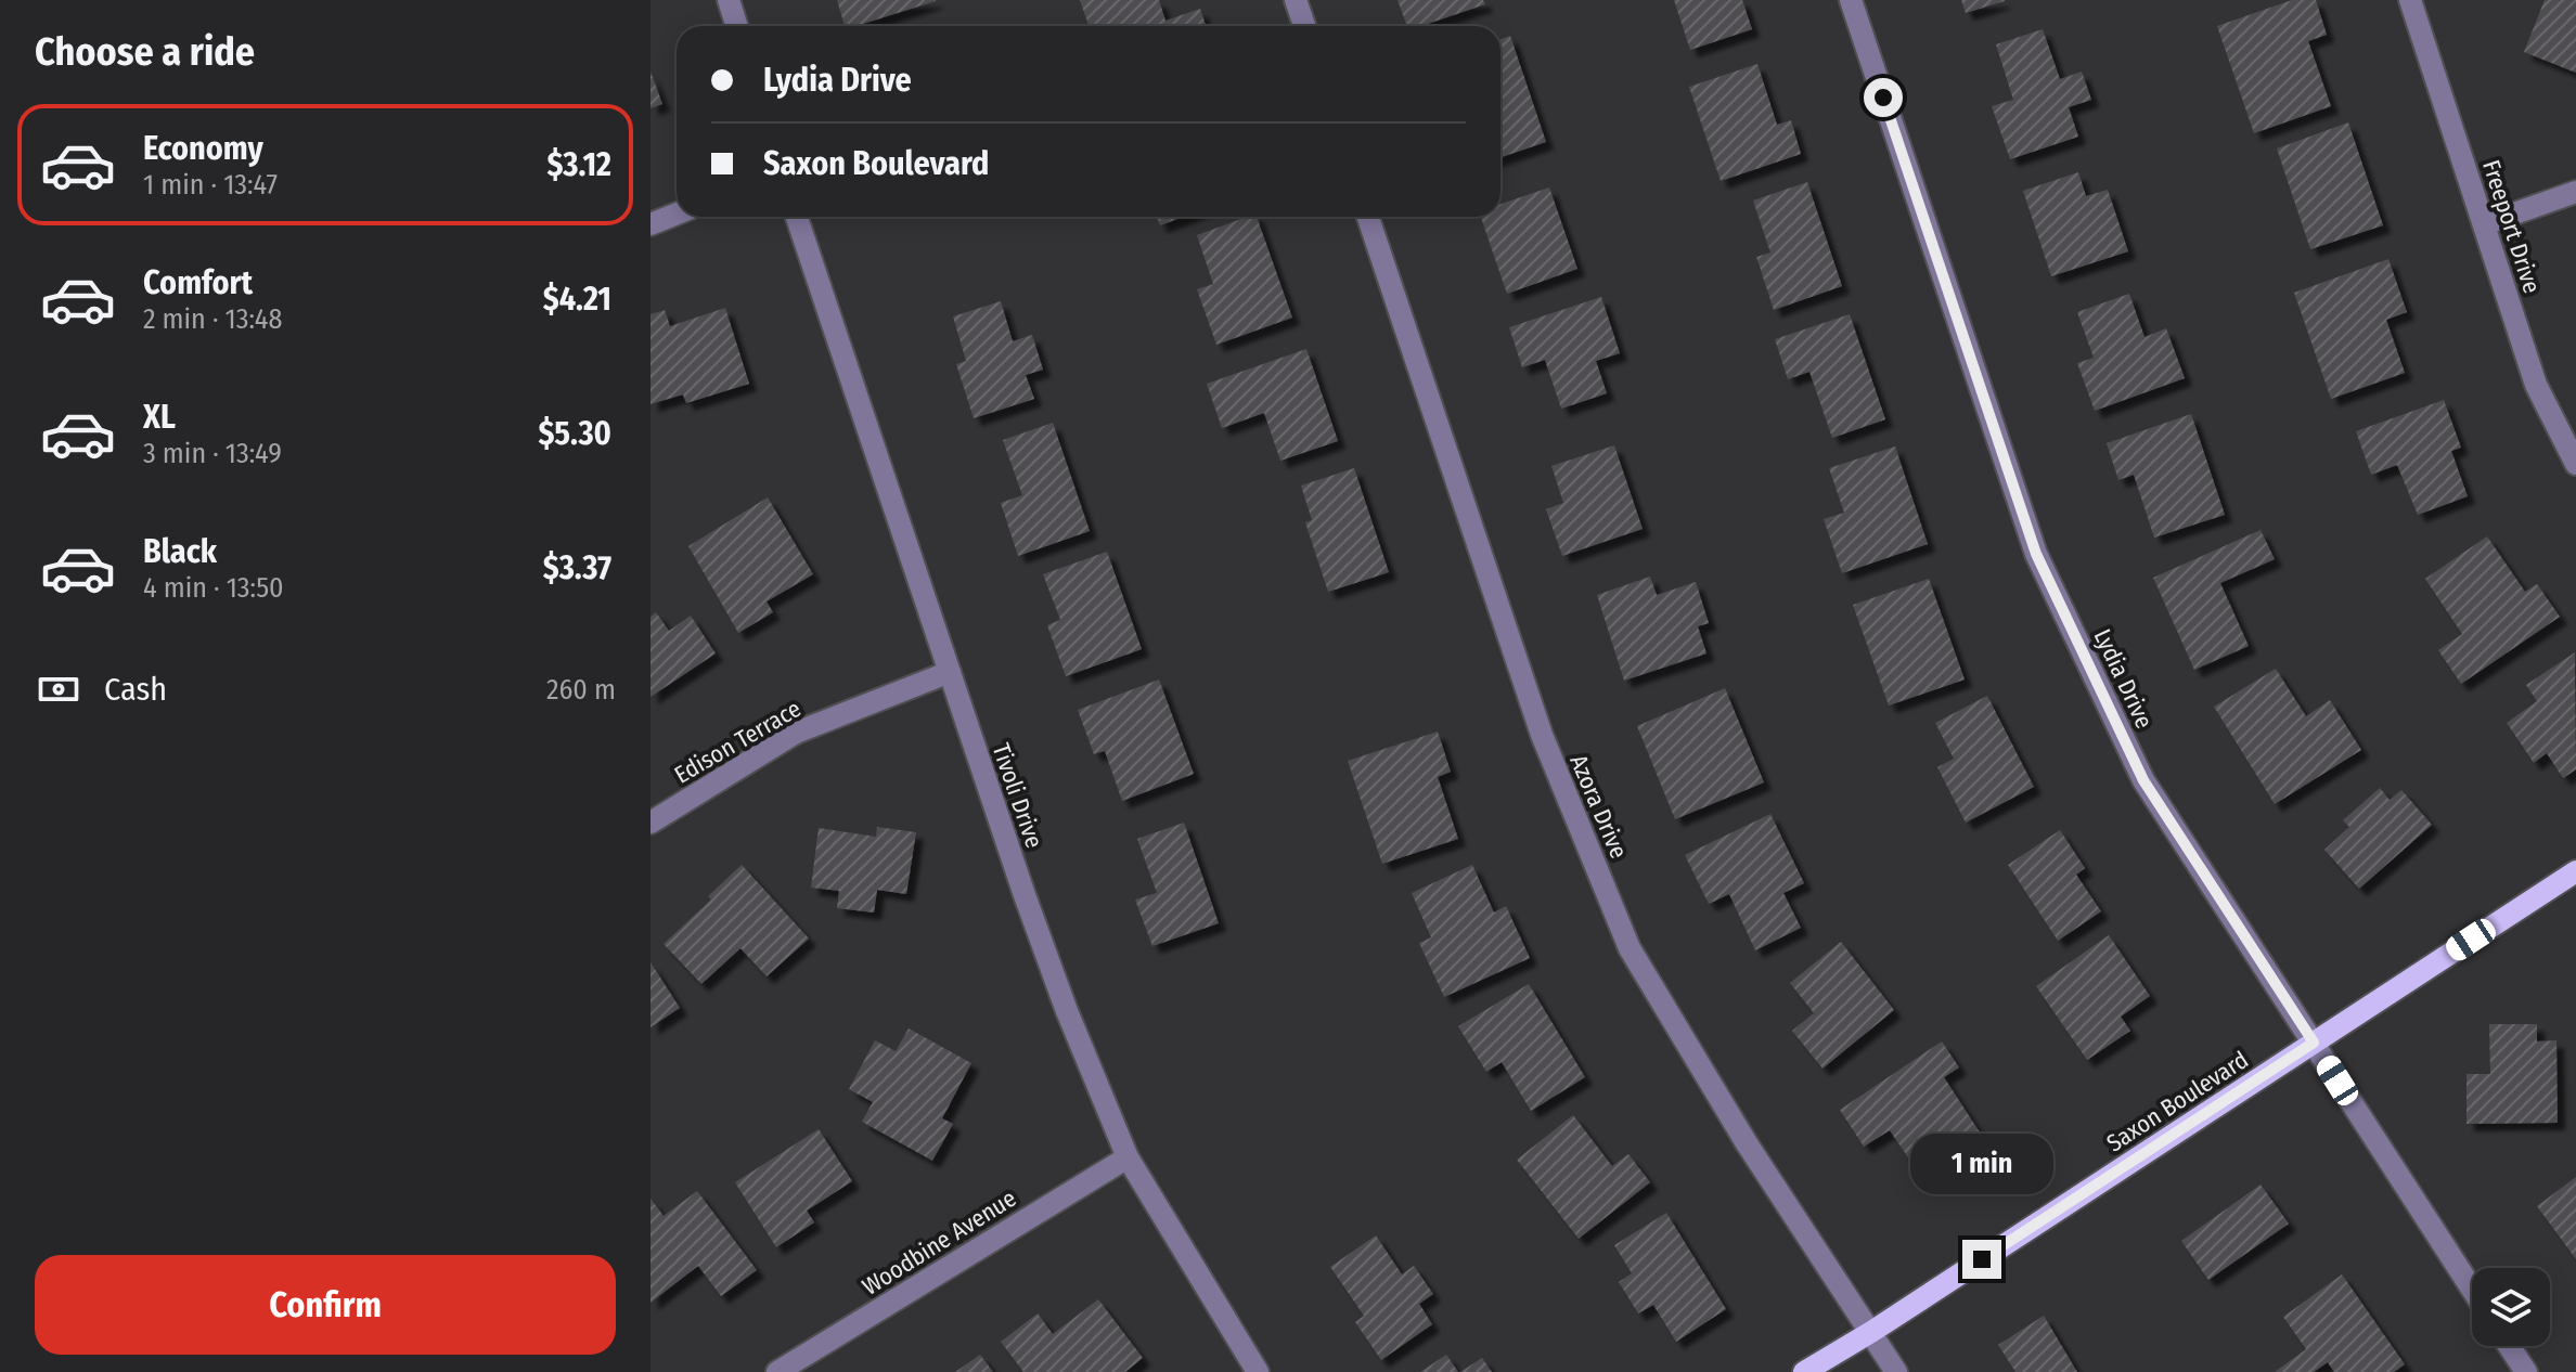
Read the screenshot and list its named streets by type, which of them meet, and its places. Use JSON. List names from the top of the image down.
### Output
{
  "streets": {
    "main road": ["Saxon Boulevard"],
    "street": [
      "Freeport Drive",
      "Lydia Drive",
      "Edison Terrace",
      "Tivoli Drive",
      "Azora Drive",
      "Woodbine Avenue"
    ]
  },
  "crossings": [
    ["Lydia Drive", "Saxon Boulevard"],
    ["Edison Terrace", "Tivoli Drive"],
    ["Tivoli Drive", "Woodbine Avenue"],
    ["Azora Drive", "Saxon Boulevard"]
  ],
  "page": {
    "heading": "Choose a ride",
    "banner": ["Lydia Drive", "Saxon Boulevard"],
    "list": [
      {
        "name": "Economy",
        "note": "1 min · 13:47",
        "value": "$3.12"
      },
      {
        "name": "Comfort",
        "note": "2 min · 13:48",
        "value": "$4.21"
      },
      {
        "name": "XL",
        "note": "3 min · 13:49",
        "value": "$5.30"
      },
      {
        "name": "Black",
        "note": "4 min · 13:50",
        "value": "$3.37"
      }
    ],
    "pay": ["Cash", "260 m"],
    "bubble": "1 min",
    "buttons": "Confirm"
  }
}
